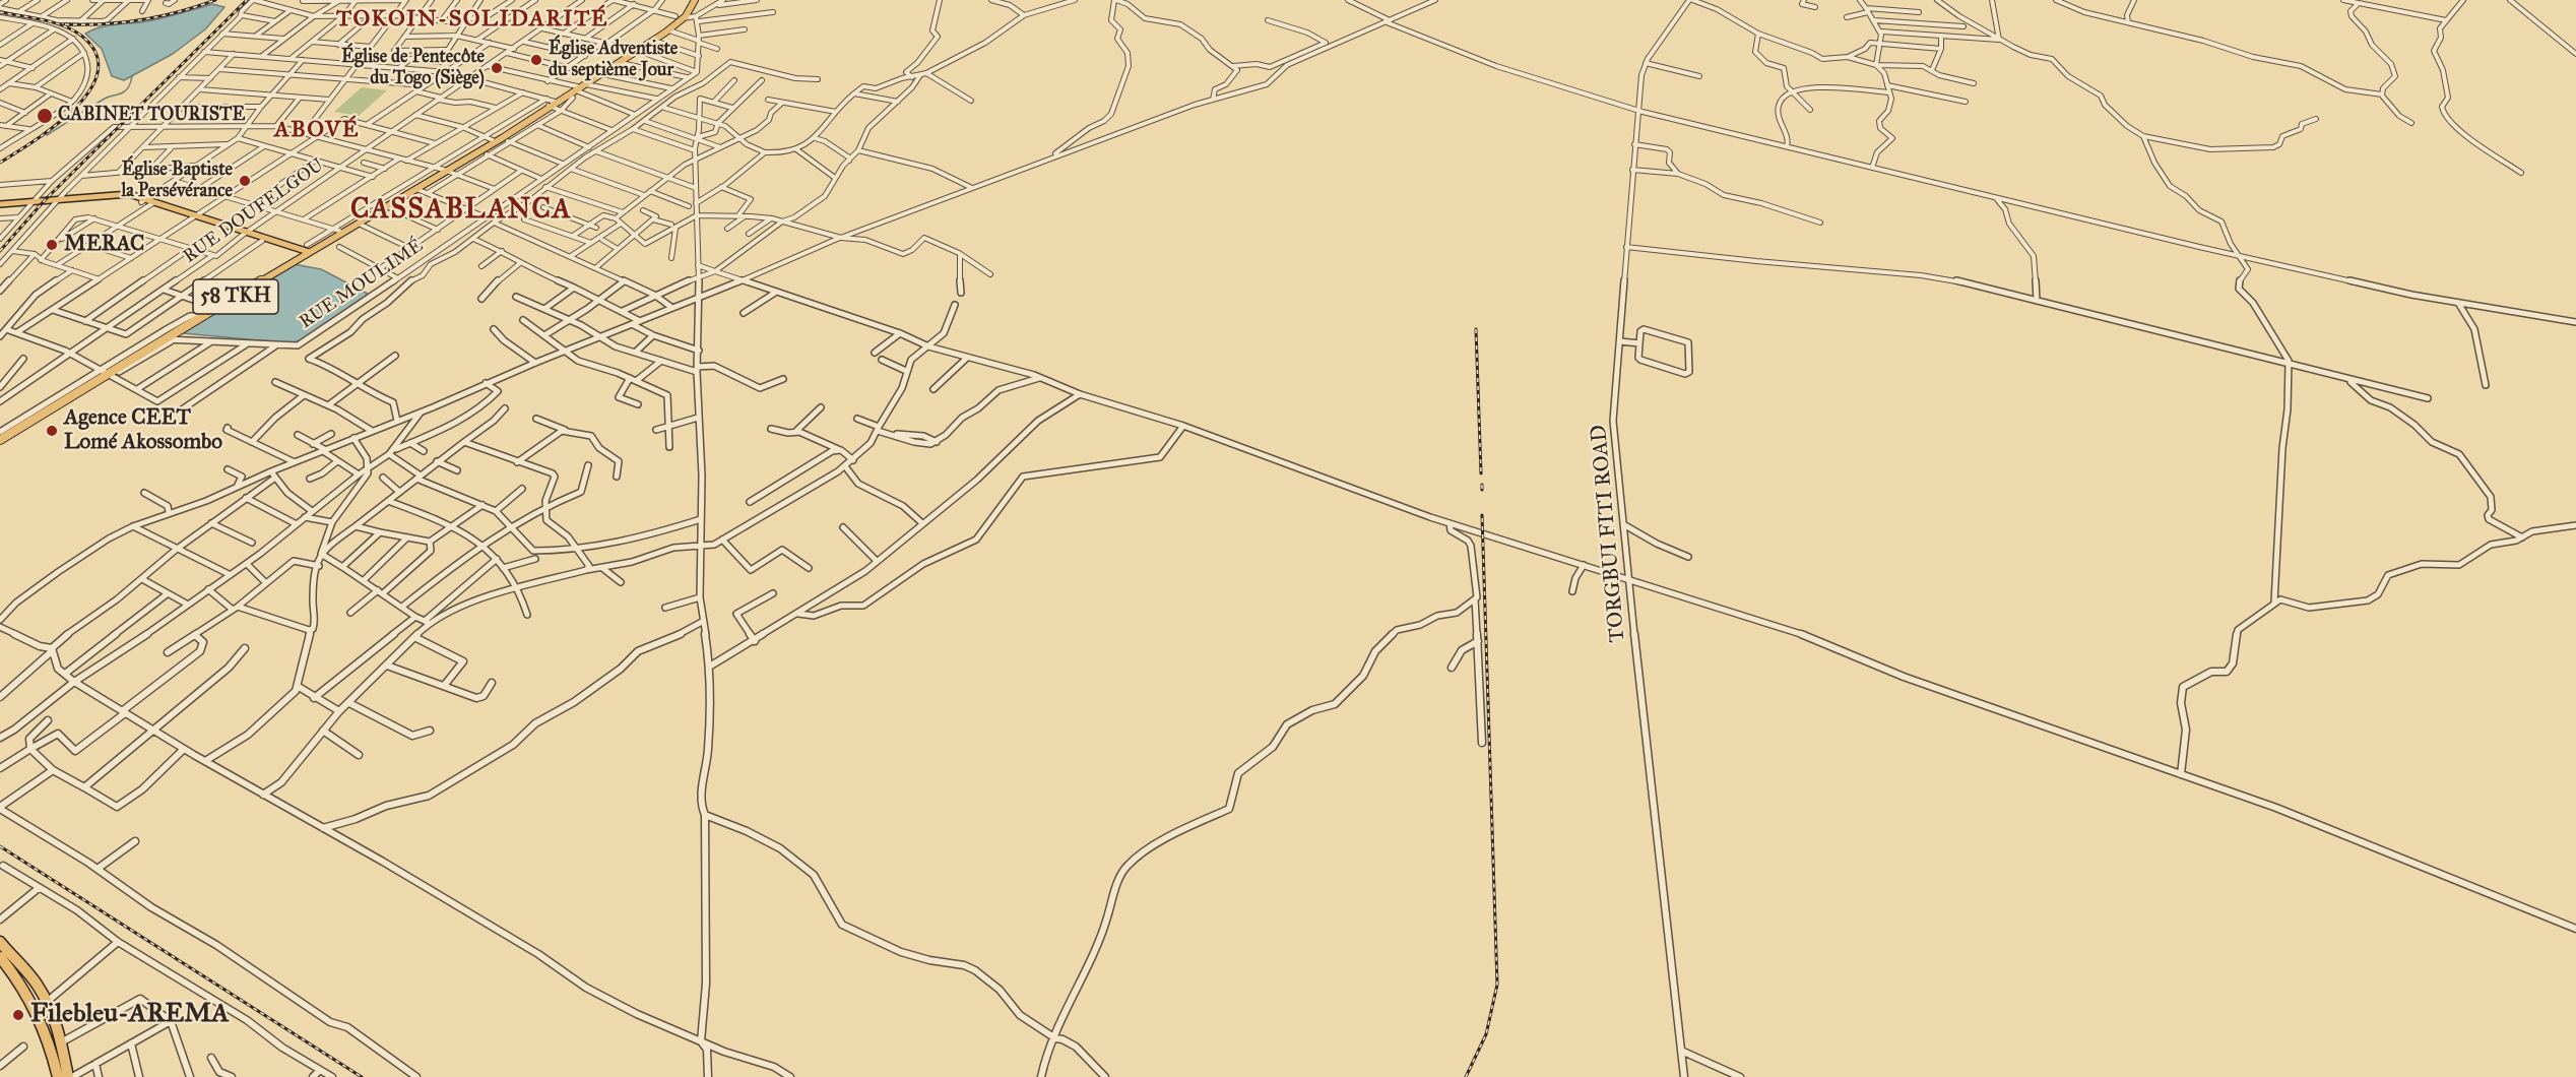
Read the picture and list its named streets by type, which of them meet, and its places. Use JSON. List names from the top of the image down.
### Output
{
  "streets": {
    "highway": ["58 TKH"],
    "street": ["RUE DOUFELGOU", "RUE MOULIMÉ", "TORGBUI FITI ROAD"]
  },
  "districts": ["TOKOIN-SOLIDARITÉ", "ABOVÉ", "CASSABLANCA"],
  "places": [
    "Église Adventiste du septième Jour",
    "Église de Pentecôte du Togo (Siège)",
    "CABINET TOURISTE",
    "Église Baptiste la Persévérance",
    "MERAC",
    "Agence CEET Lomé Akossombo",
    "Filebleu-AREMA"
  ]
}
